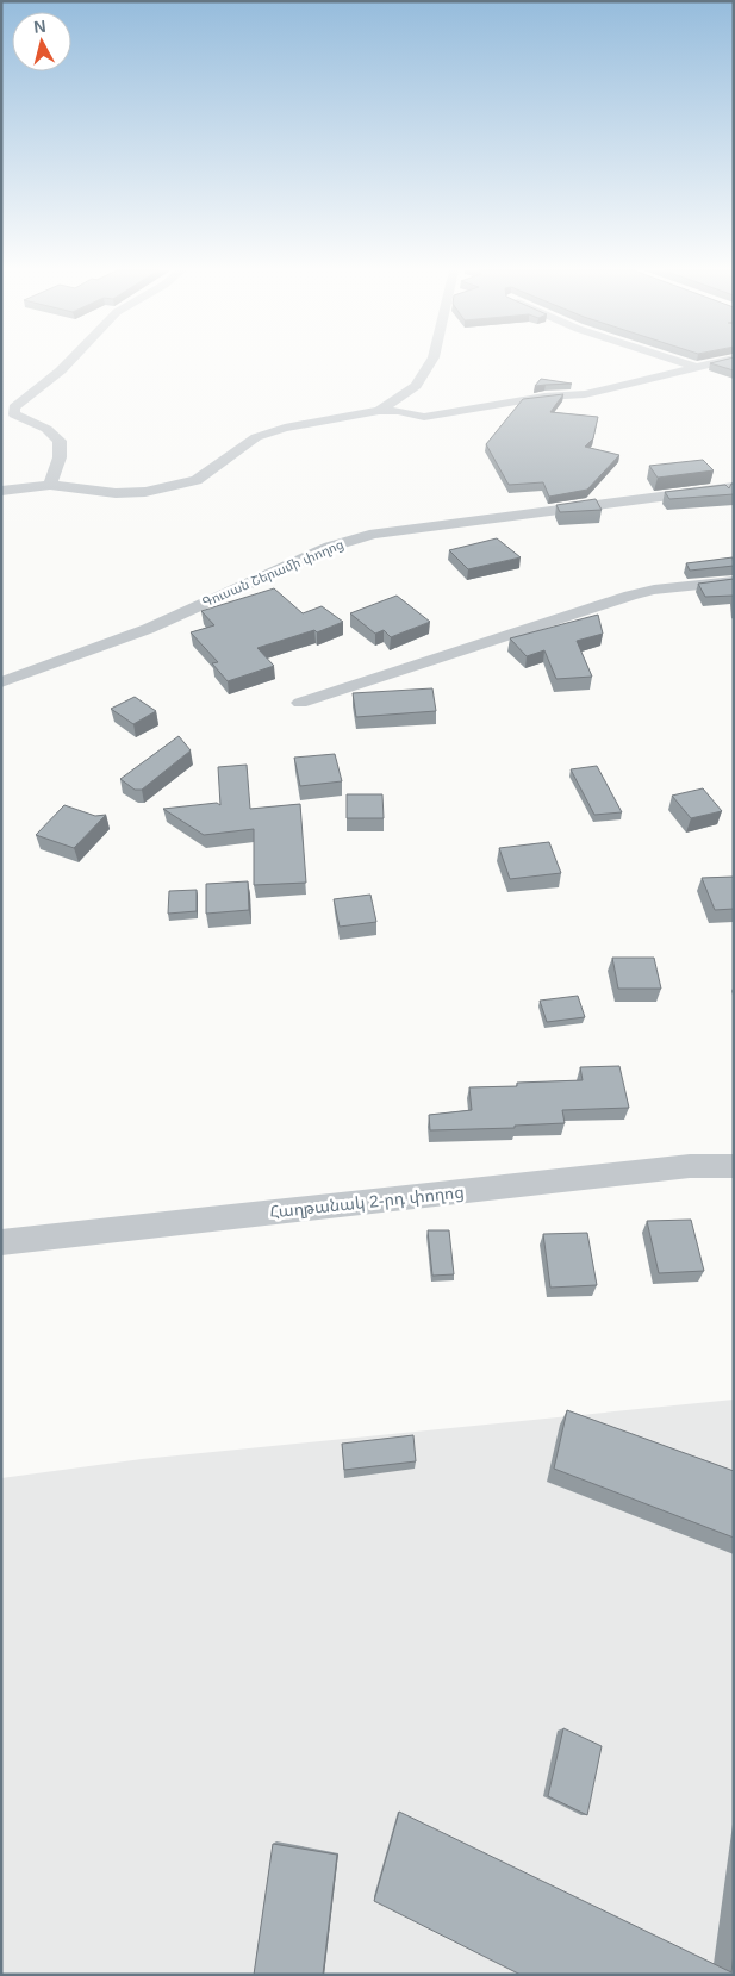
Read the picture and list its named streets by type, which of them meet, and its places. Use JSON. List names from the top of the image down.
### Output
{
  "streets": {
    "street": ["Գուսան Շերամի փողոց", "Հաղթանակ 2-րդ փողոց"]
  },
  "north": "top"
}
